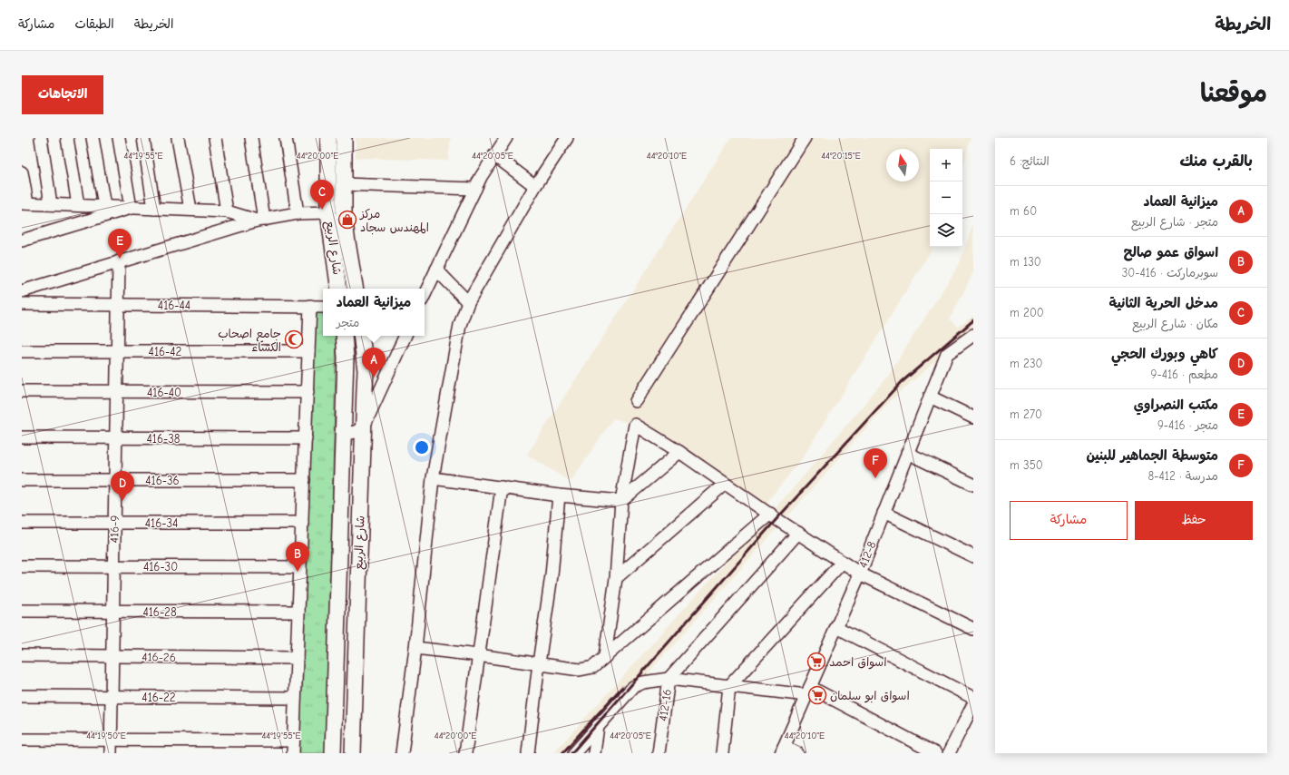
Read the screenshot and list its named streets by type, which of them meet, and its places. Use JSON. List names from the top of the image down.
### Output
{
  "streets": {
    "main road": ["شارع الربيع"],
    "street": [
      "416-44",
      "416-42",
      "416-40",
      "416-38",
      "416-36",
      "416-34",
      "416-9",
      "412-8",
      "416-30",
      "416-28",
      "416-26",
      "416-22",
      "412-16"
    ]
  },
  "crossings": [
    ["416-44", "416-9"],
    ["416-42", "416-9"],
    ["416-40", "416-9"],
    ["416-38", "416-9"],
    ["416-36", "416-9"],
    ["416-34", "416-9"],
    ["416-9", "416-30"],
    ["416-9", "416-28"],
    ["416-9", "416-26"],
    ["416-9", "416-22"]
  ],
  "places": {
    "shop": ["مركز المهندس سجاد"],
    "mosque": ["جامع اصحاب الکساء"],
    "supermarket": ["اسواق احمد", "اسواق ابو سلمان"]
  },
  "north": "top",
  "page": {
    "header": "الخريطة",
    "nav": ["الخريطة", "الطبقات", "مشاركة"],
    "title": "موقعنا",
    "buttons": [
      "الاتجاهات",
      ["حفظ", "مشاركة"]
    ],
    "heading": ["بالقرب منك", "النتائج: 6"],
    "map_buttons": ["+", "−"],
    "pins": [
      "C",
      "E",
      "A",
      "F",
      "D",
      "B"
    ],
    "list": [
      {
        "mark": "A",
        "name": "ميزانية العماد",
        "note": "متجر · شارع الربيع",
        "value": "60 m"
      },
      {
        "mark": "B",
        "name": "اسواق عمو صالح",
        "note": "سوبرماركت · 416-30",
        "value": "130 m"
      },
      {
        "mark": "C",
        "name": "مدخل الحرية الثانية",
        "note": "مكان · شارع الربيع",
        "value": "200 m"
      },
      {
        "mark": "D",
        "name": "كاهي وبورك الحجي",
        "note": "مطعم · 416-9",
        "value": "230 m"
      },
      {
        "mark": "E",
        "name": "مكتب النصراوي",
        "note": "متجر · 416-9",
        "value": "270 m"
      },
      {
        "mark": "F",
        "name": "متوسطة الجماهير للبنين",
        "note": "مدرسة · 412-8",
        "value": "350 m"
      }
    ],
    "popup": ["ميزانية العماد", "متجر"]
  },
  "coordinates": [
    "44°19'55\"E",
    "44°20'00\"E",
    "44°20'05\"E",
    "44°20'10\"E",
    "44°20'15\"E",
    "44°19'50\"E"
  ]
}
